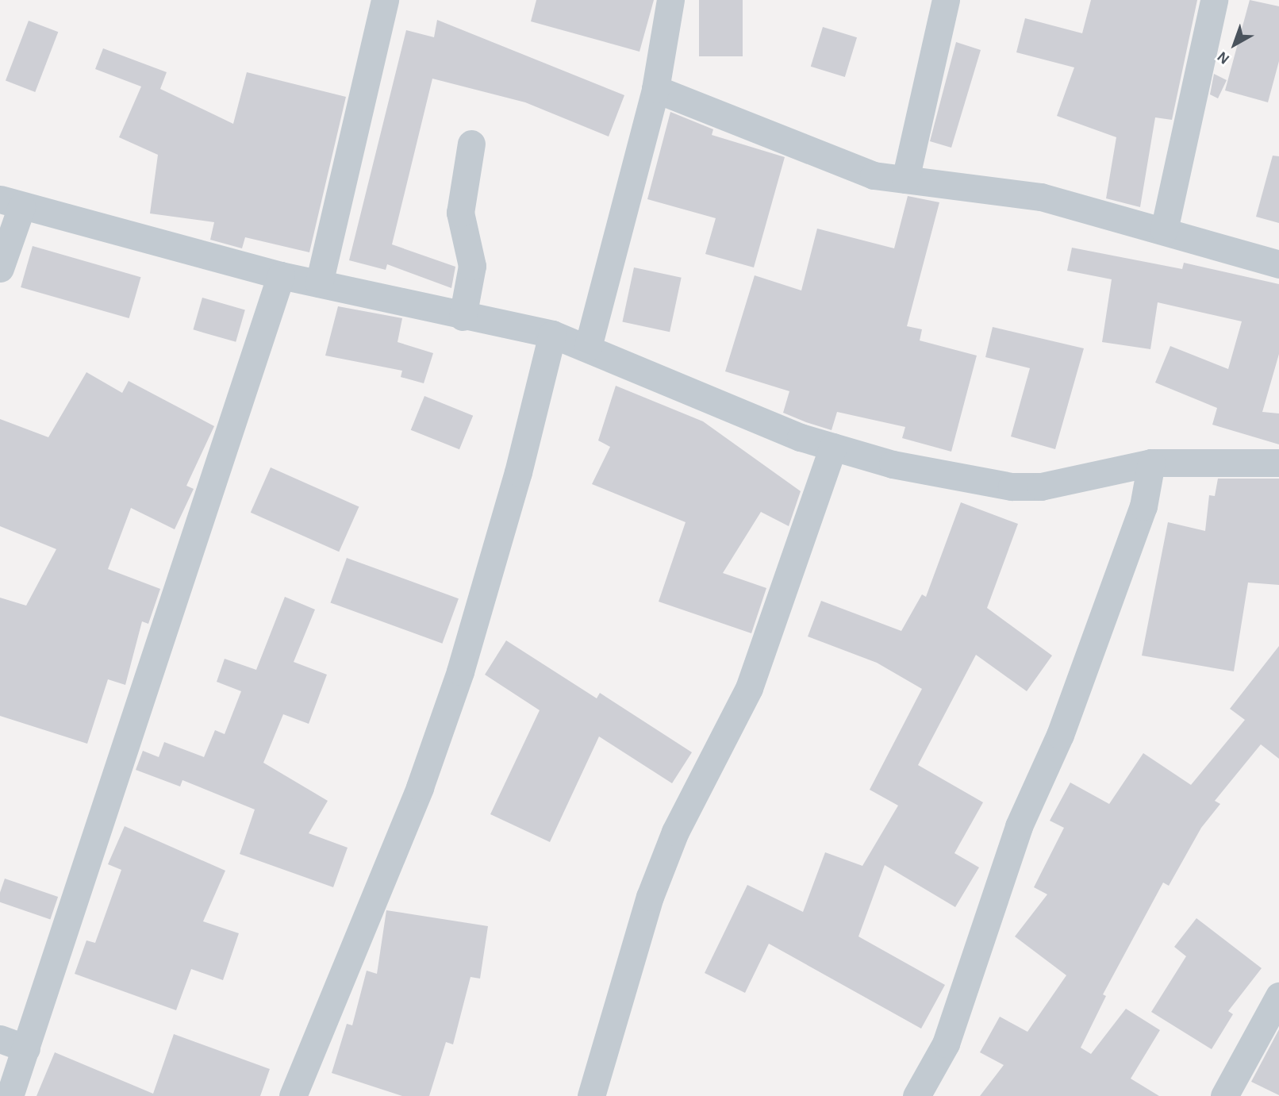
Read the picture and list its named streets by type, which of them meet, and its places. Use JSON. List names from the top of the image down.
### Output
{
  "north": "bottom left"
}
